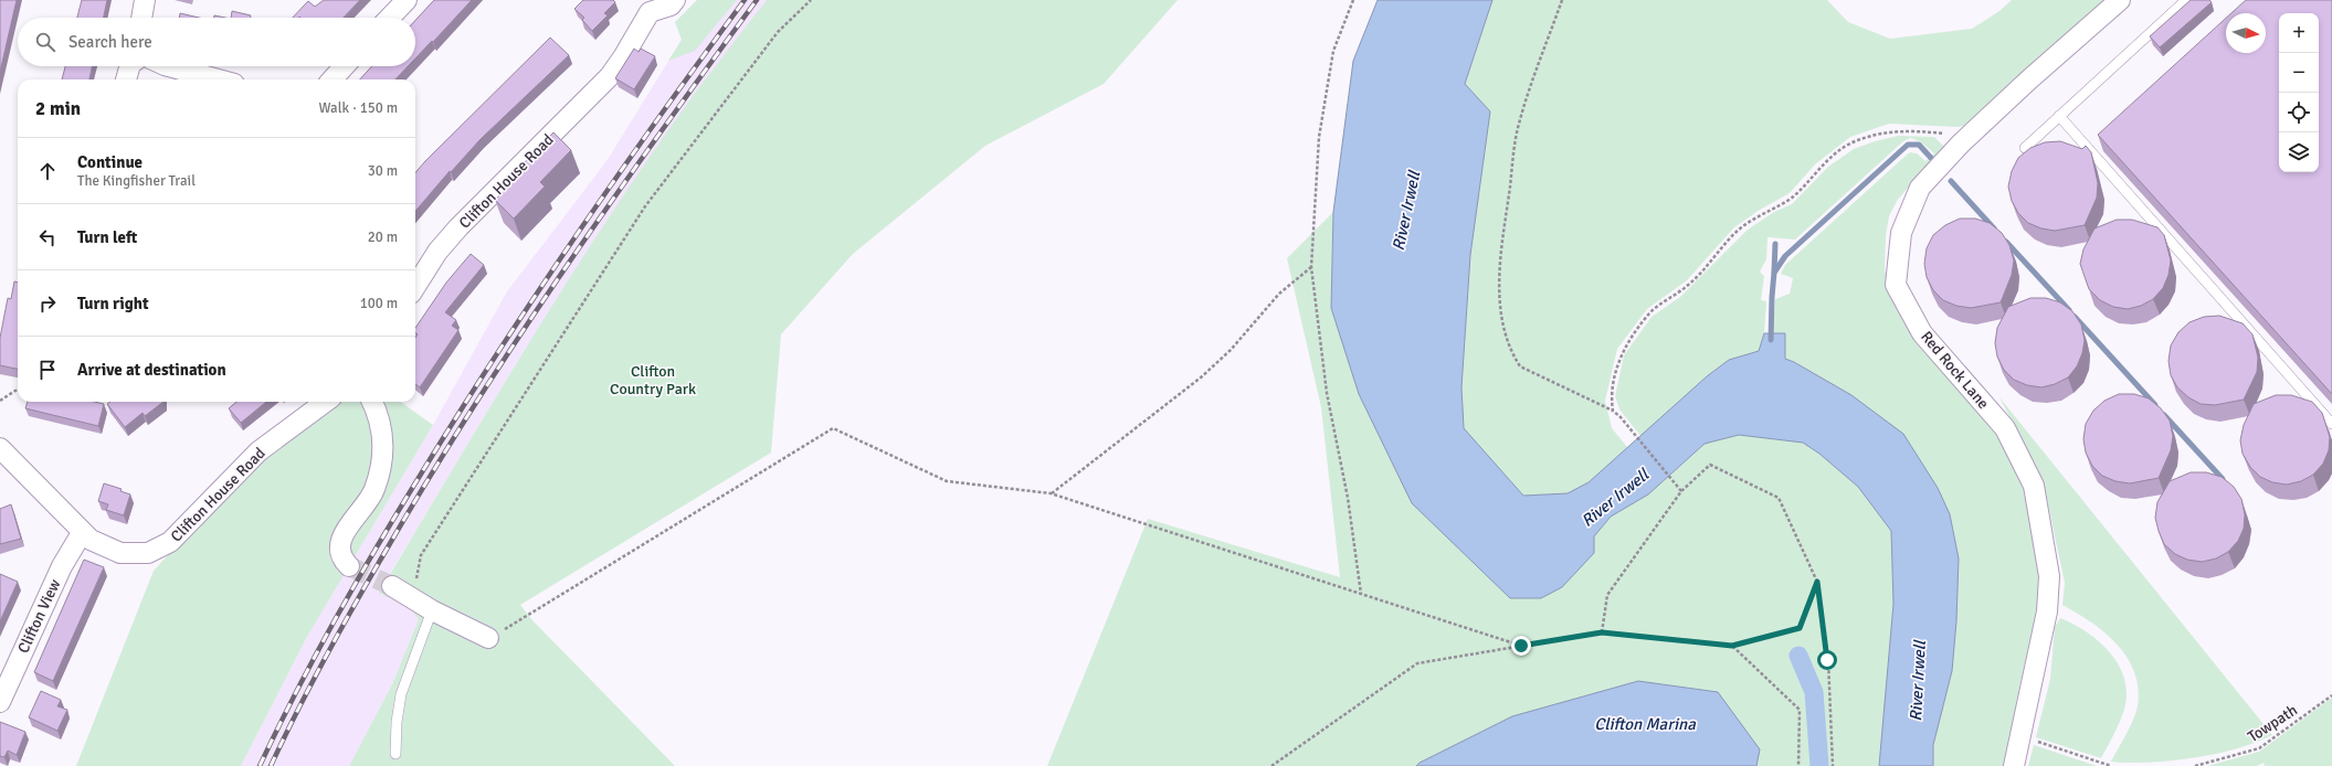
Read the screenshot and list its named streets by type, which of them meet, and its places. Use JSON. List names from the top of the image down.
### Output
{
  "streets": {
    "street": ["Clifton House Road", "Red Rock Lane", "Clifton View"],
    "path": ["Towpath"]
  },
  "crossings": [
    ["Clifton House Road", "Clifton View"]
  ],
  "water": ["River Irwell", "Clifton Marina"],
  "parks": ["Clifton Country Park"],
  "north": "right",
  "page": {
    "map_buttons": ["+", "−"],
    "search": "Search here",
    "heading": ["2 min", "Walk · 150 m"],
    "list": [
      ["Continue", "The Kingfisher Trail", "30 m"],
      ["Turn left", "20 m"],
      ["Turn right", "100 m"],
      "Arrive at destination"
    ]
  }
}
